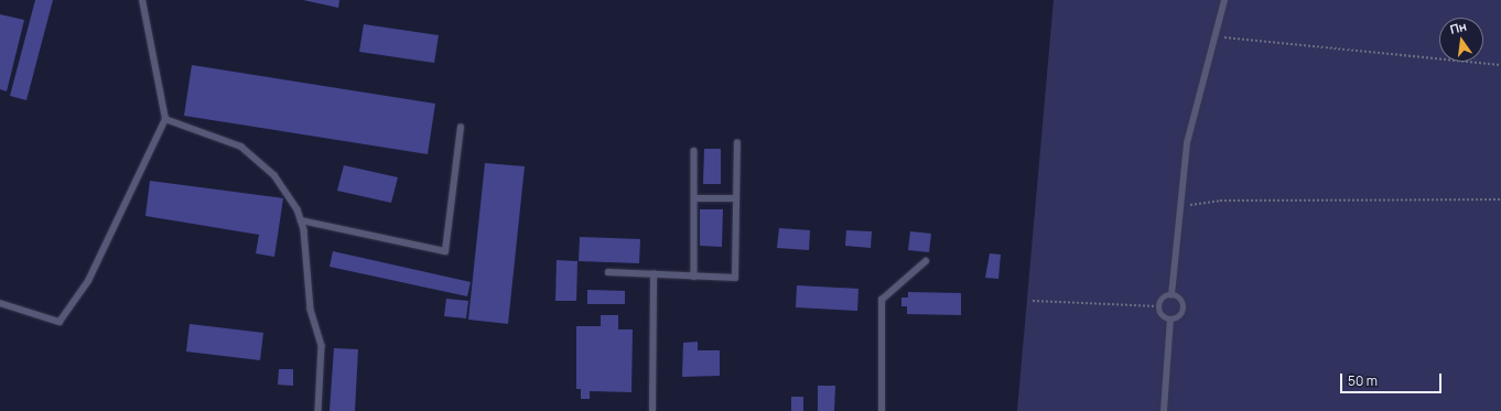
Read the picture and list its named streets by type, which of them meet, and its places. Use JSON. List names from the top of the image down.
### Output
{
  "scale_bar": "50 m",
  "north": "top"
}
